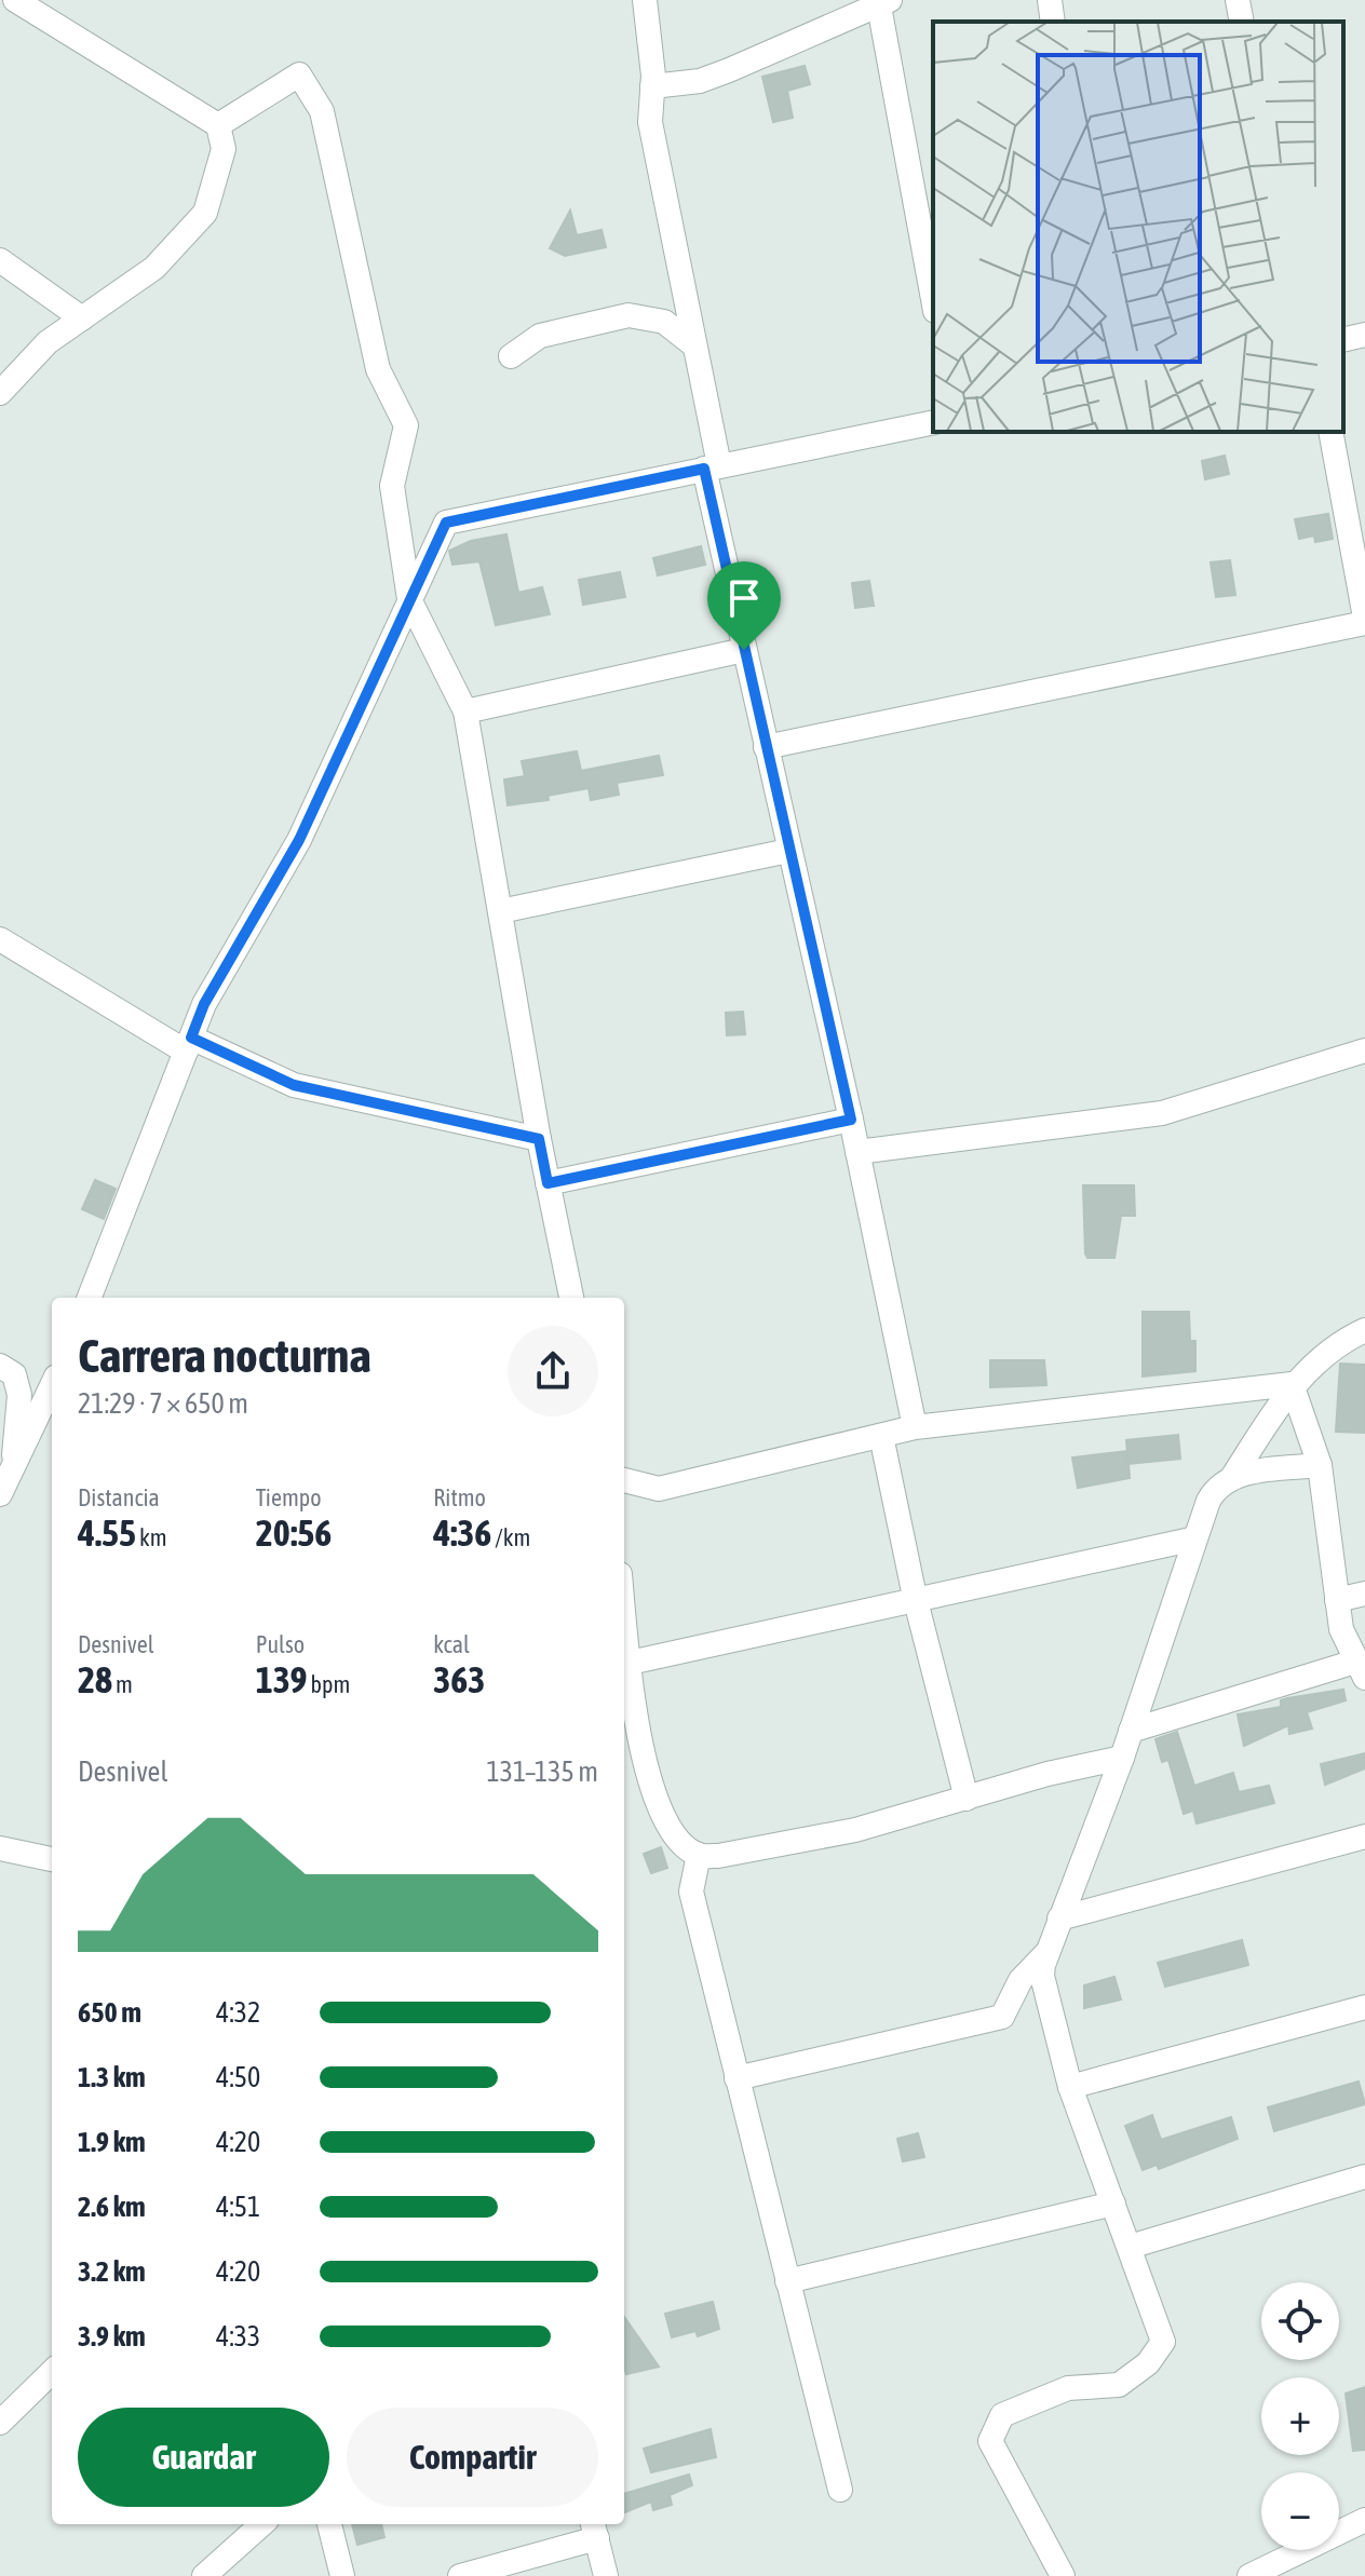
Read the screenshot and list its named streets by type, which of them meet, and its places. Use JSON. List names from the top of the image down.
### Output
{
  "page": {
    "heading": ["Carrera nocturna", "21:29 · 7 × 650 m"],
    "stats": [
      ["Distancia", "4.55 km"],
      ["Tiempo", "20:56"],
      ["Ritmo", "4:36 /km"],
      ["Desnivel", "28 m"],
      ["Pulso", "139 bpm"],
      ["kcal", "363"]
    ],
    "chart": ["Desnivel", "131–135 m"],
    "list": [
      {
        "name": "650 m",
        "note": "4:32"
      },
      {
        "name": "1.3 km",
        "note": "4:50"
      },
      {
        "name": "1.9 km",
        "note": "4:20"
      },
      {
        "name": "2.6 km",
        "note": "4:51"
      },
      {
        "name": "3.2 km",
        "note": "4:20"
      },
      {
        "name": "3.9 km",
        "note": "4:33"
      }
    ],
    "map_buttons": ["+", "−"],
    "buttons": ["Guardar", "Compartir"]
  }
}
